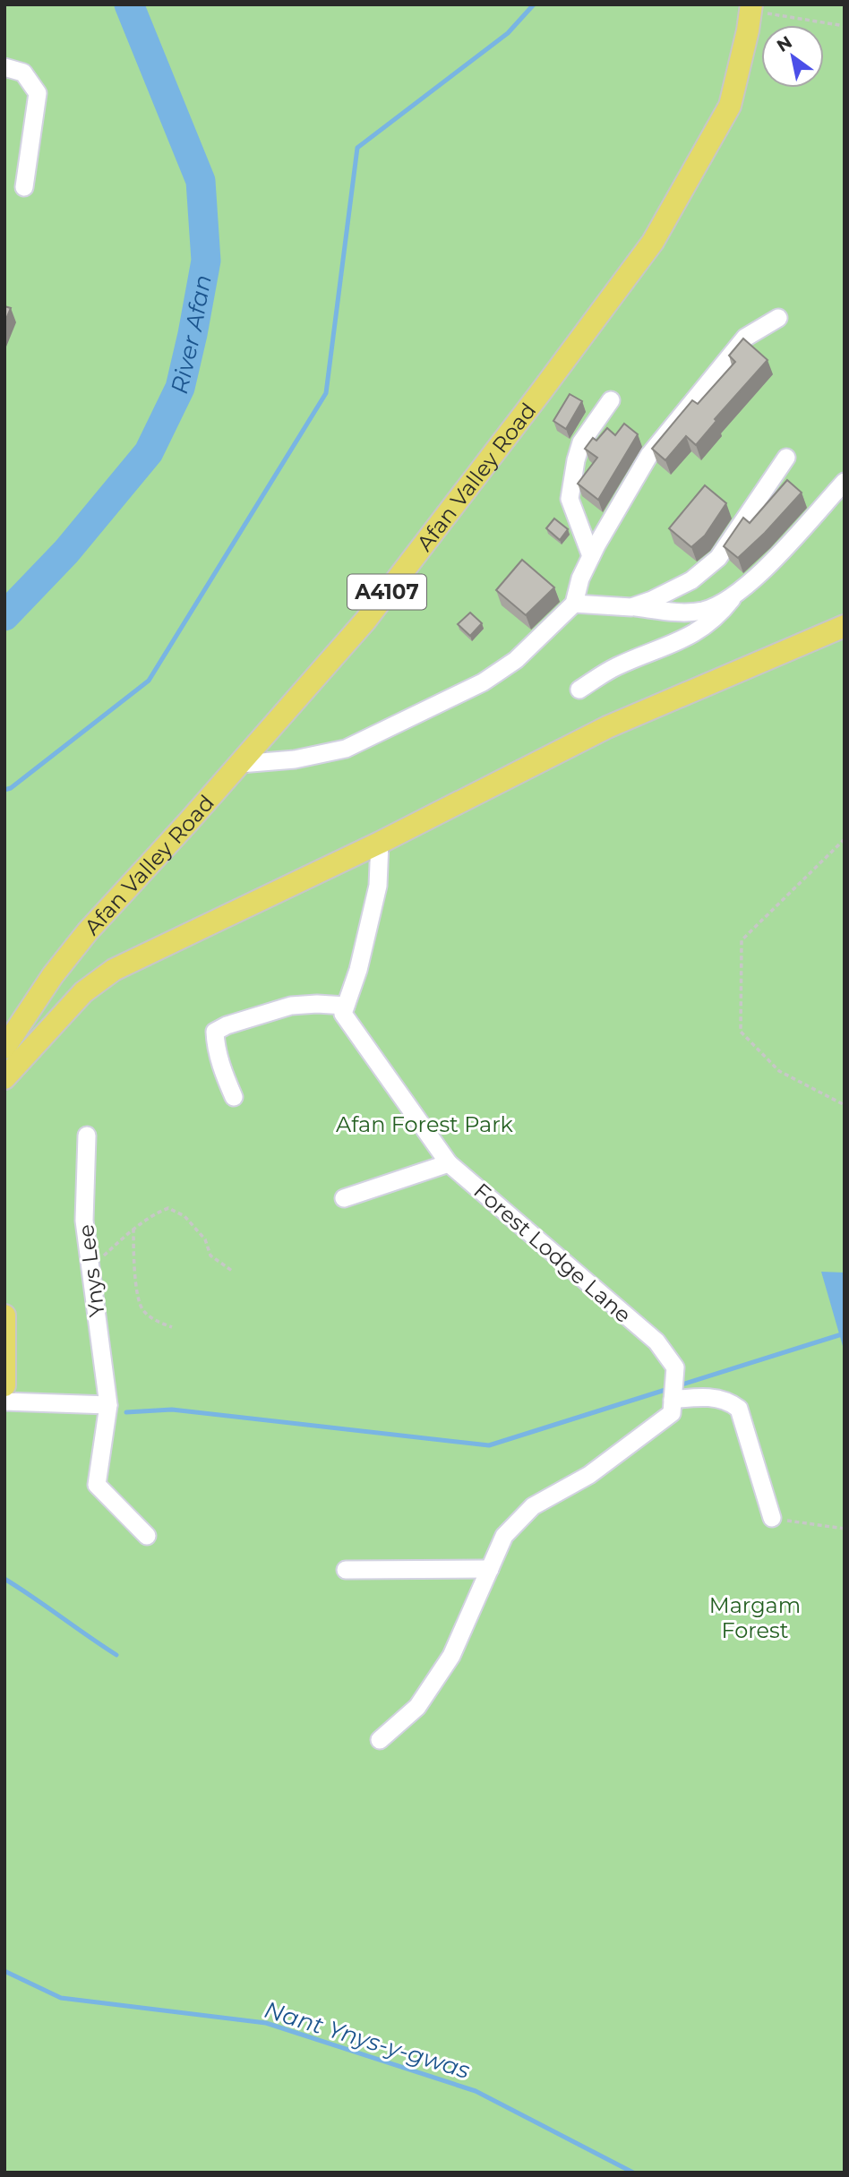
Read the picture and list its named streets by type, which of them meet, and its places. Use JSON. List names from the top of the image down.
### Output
{
  "streets": {
    "main road": ["Afan Valley Road", "A4107"],
    "street": ["Forest Lodge Lane", "Ynys Lee"]
  },
  "water": ["River Afan", "Nant Ynys-y-gwas"],
  "parks": ["Afan Forest Park", "Margam Forest"],
  "north": "top left"
}
